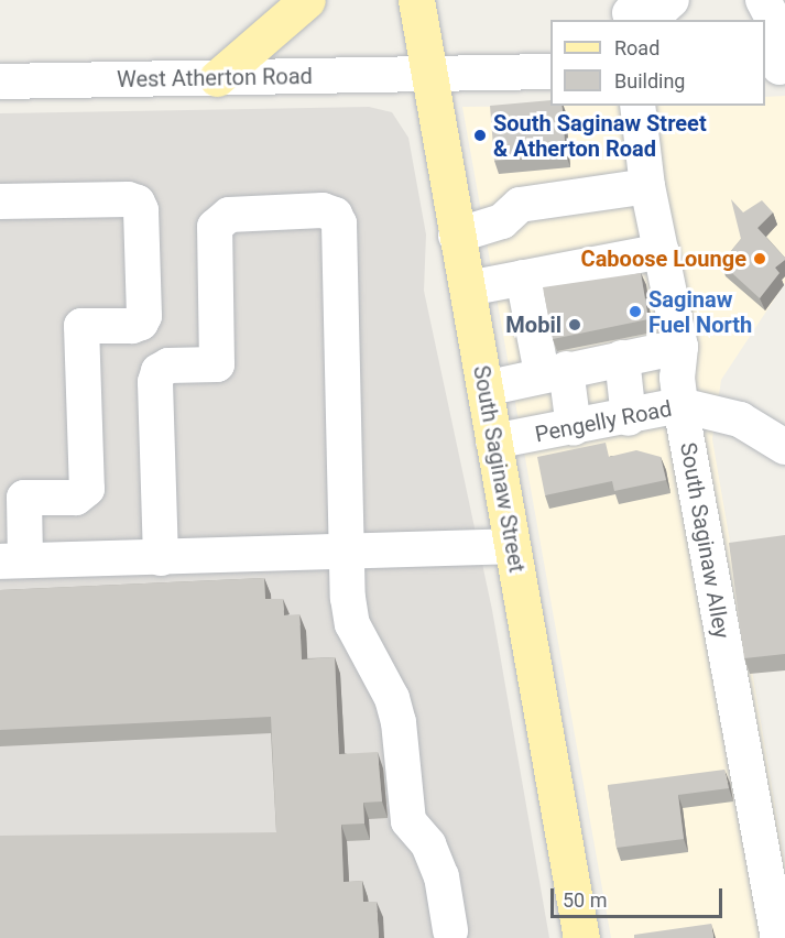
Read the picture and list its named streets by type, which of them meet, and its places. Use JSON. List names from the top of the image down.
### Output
{
  "streets": {
    "main road": ["South Saginaw Street"],
    "street": ["West Atherton Road", "Pengelly Road", "South Saginaw Alley"]
  },
  "crossings": [
    ["West Atherton Road", "South Saginaw Street"],
    ["Pengelly Road", "South Saginaw Street"],
    ["Pengelly Road", "South Saginaw Alley"]
  ],
  "places": [
    "South Saginaw Street & Atherton Road",
    "Caboose Lounge",
    "Saginaw Fuel North",
    "Mobil"
  ],
  "legend": ["Road", "Building"],
  "scale_bar": "50 m"
}
